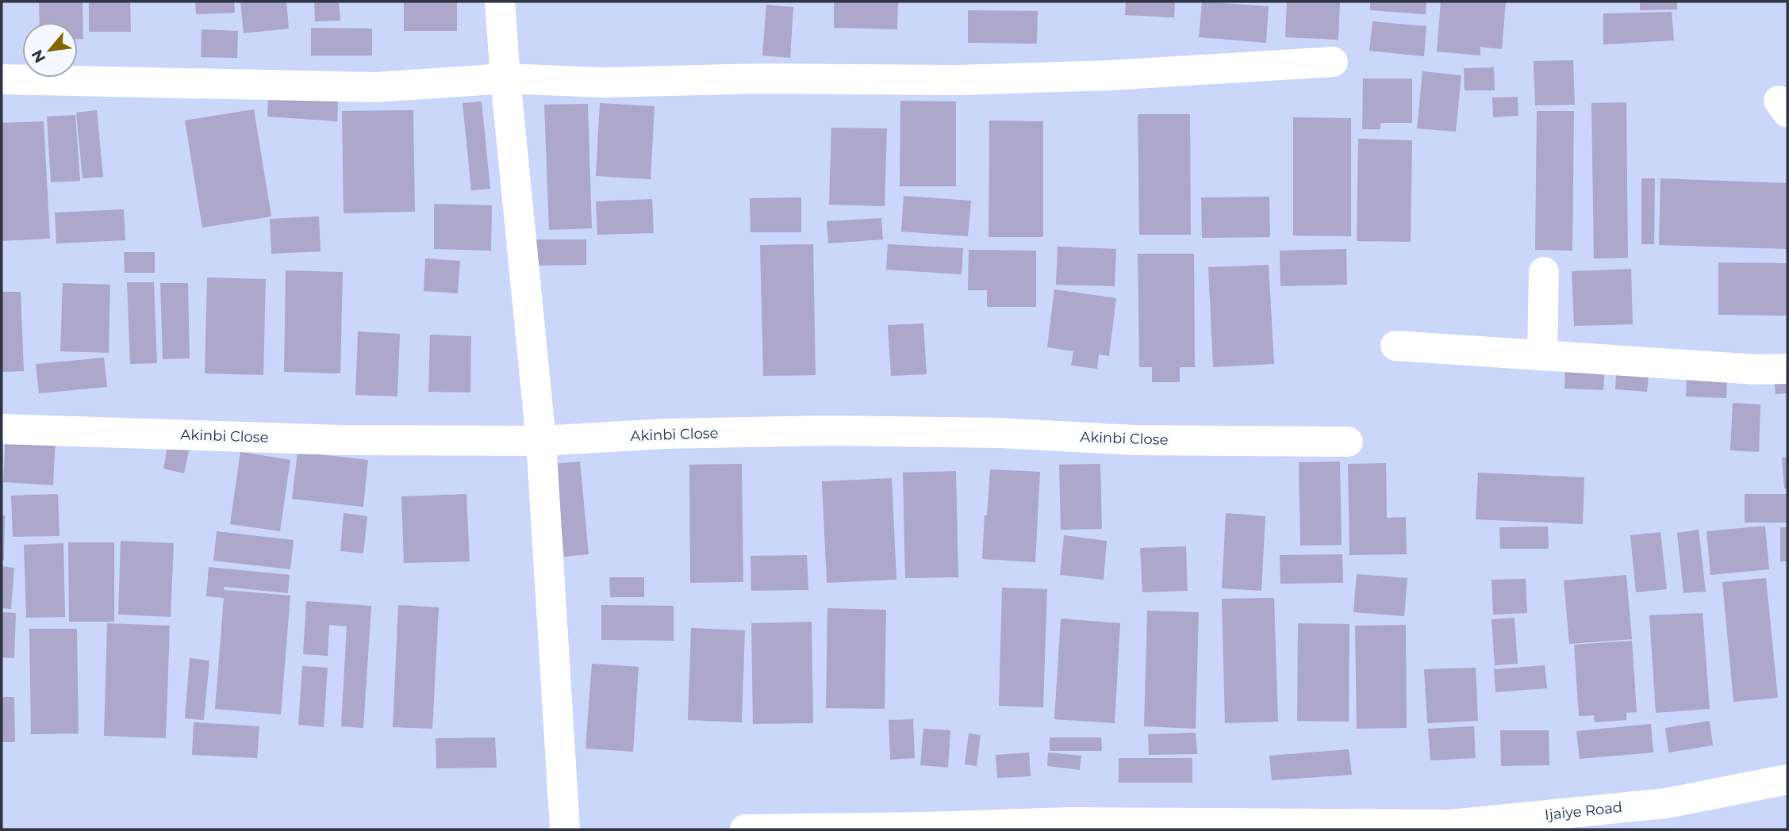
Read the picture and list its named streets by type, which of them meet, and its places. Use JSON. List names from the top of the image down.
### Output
{
  "streets": {
    "street": ["Akinbi Close", "Ijaiye Road"]
  },
  "north": "bottom left"
}
